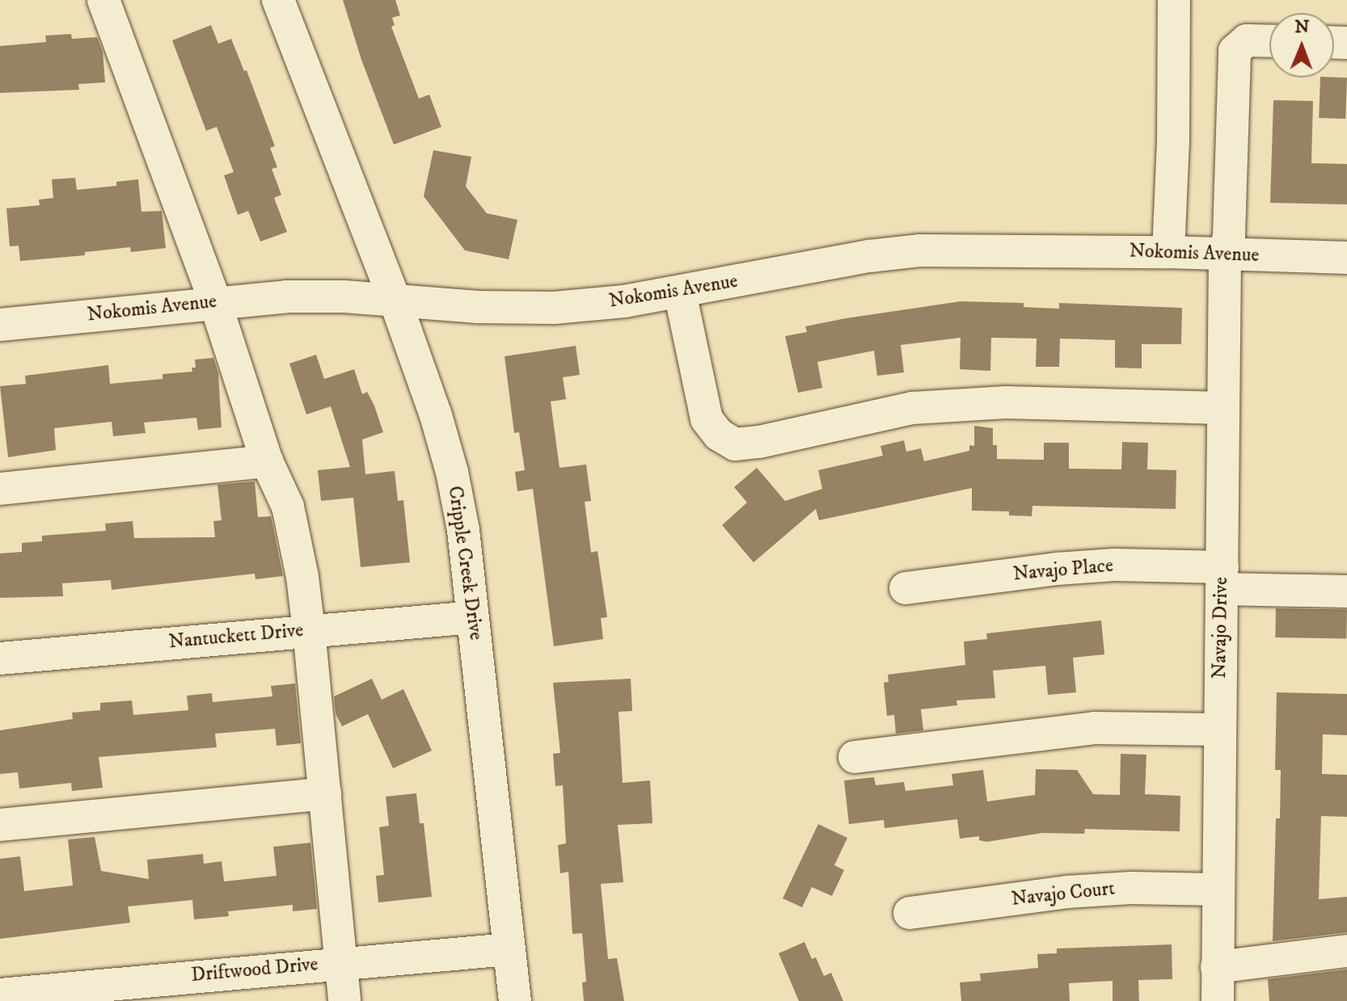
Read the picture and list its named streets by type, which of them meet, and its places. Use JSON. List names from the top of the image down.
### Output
{
  "streets": {
    "street": [
      "Nokomis Avenue",
      "Cripple Creek Drive",
      "Navajo Place",
      "Navajo Drive",
      "Nantuckett Drive",
      "Navajo Court",
      "Driftwood Drive"
    ]
  },
  "crossings": [
    ["Nokomis Avenue", "Cripple Creek Drive"],
    ["Nokomis Avenue", "Navajo Drive"],
    ["Cripple Creek Drive", "Nantuckett Drive"],
    ["Cripple Creek Drive", "Driftwood Drive"],
    ["Navajo Place", "Navajo Drive"],
    ["Navajo Drive", "Navajo Court"]
  ],
  "north": "top"
}
